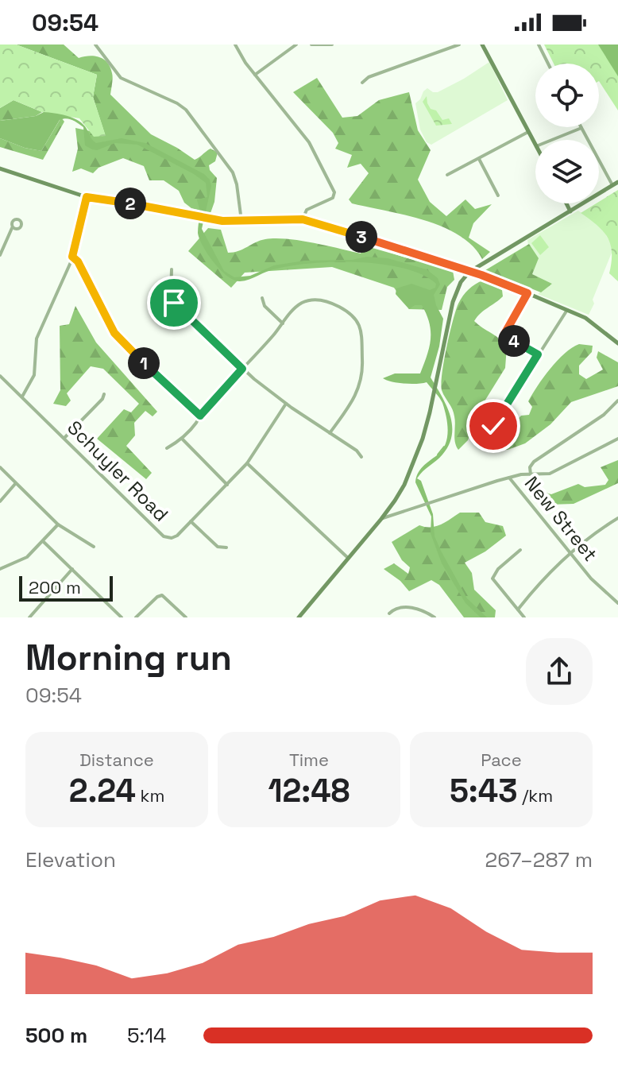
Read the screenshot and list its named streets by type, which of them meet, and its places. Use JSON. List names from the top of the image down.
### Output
{
  "streets": {
    "street": ["Schuyler Road", "New Street"]
  },
  "scale_bar": "200 m",
  "page": {
    "status": "09:54",
    "pins": [
      "2",
      "3",
      "4",
      "1"
    ],
    "scale": "200 m",
    "heading": ["Morning run", "09:54"],
    "stats": [
      ["Distance", "2.24 km"],
      ["Time", "12:48"],
      ["Pace", "5:43 /km"]
    ],
    "chart": ["Elevation", "267–287 m"],
    "list": [
      {
        "name": "500 m",
        "note": "5:14"
      }
    ]
  }
}
